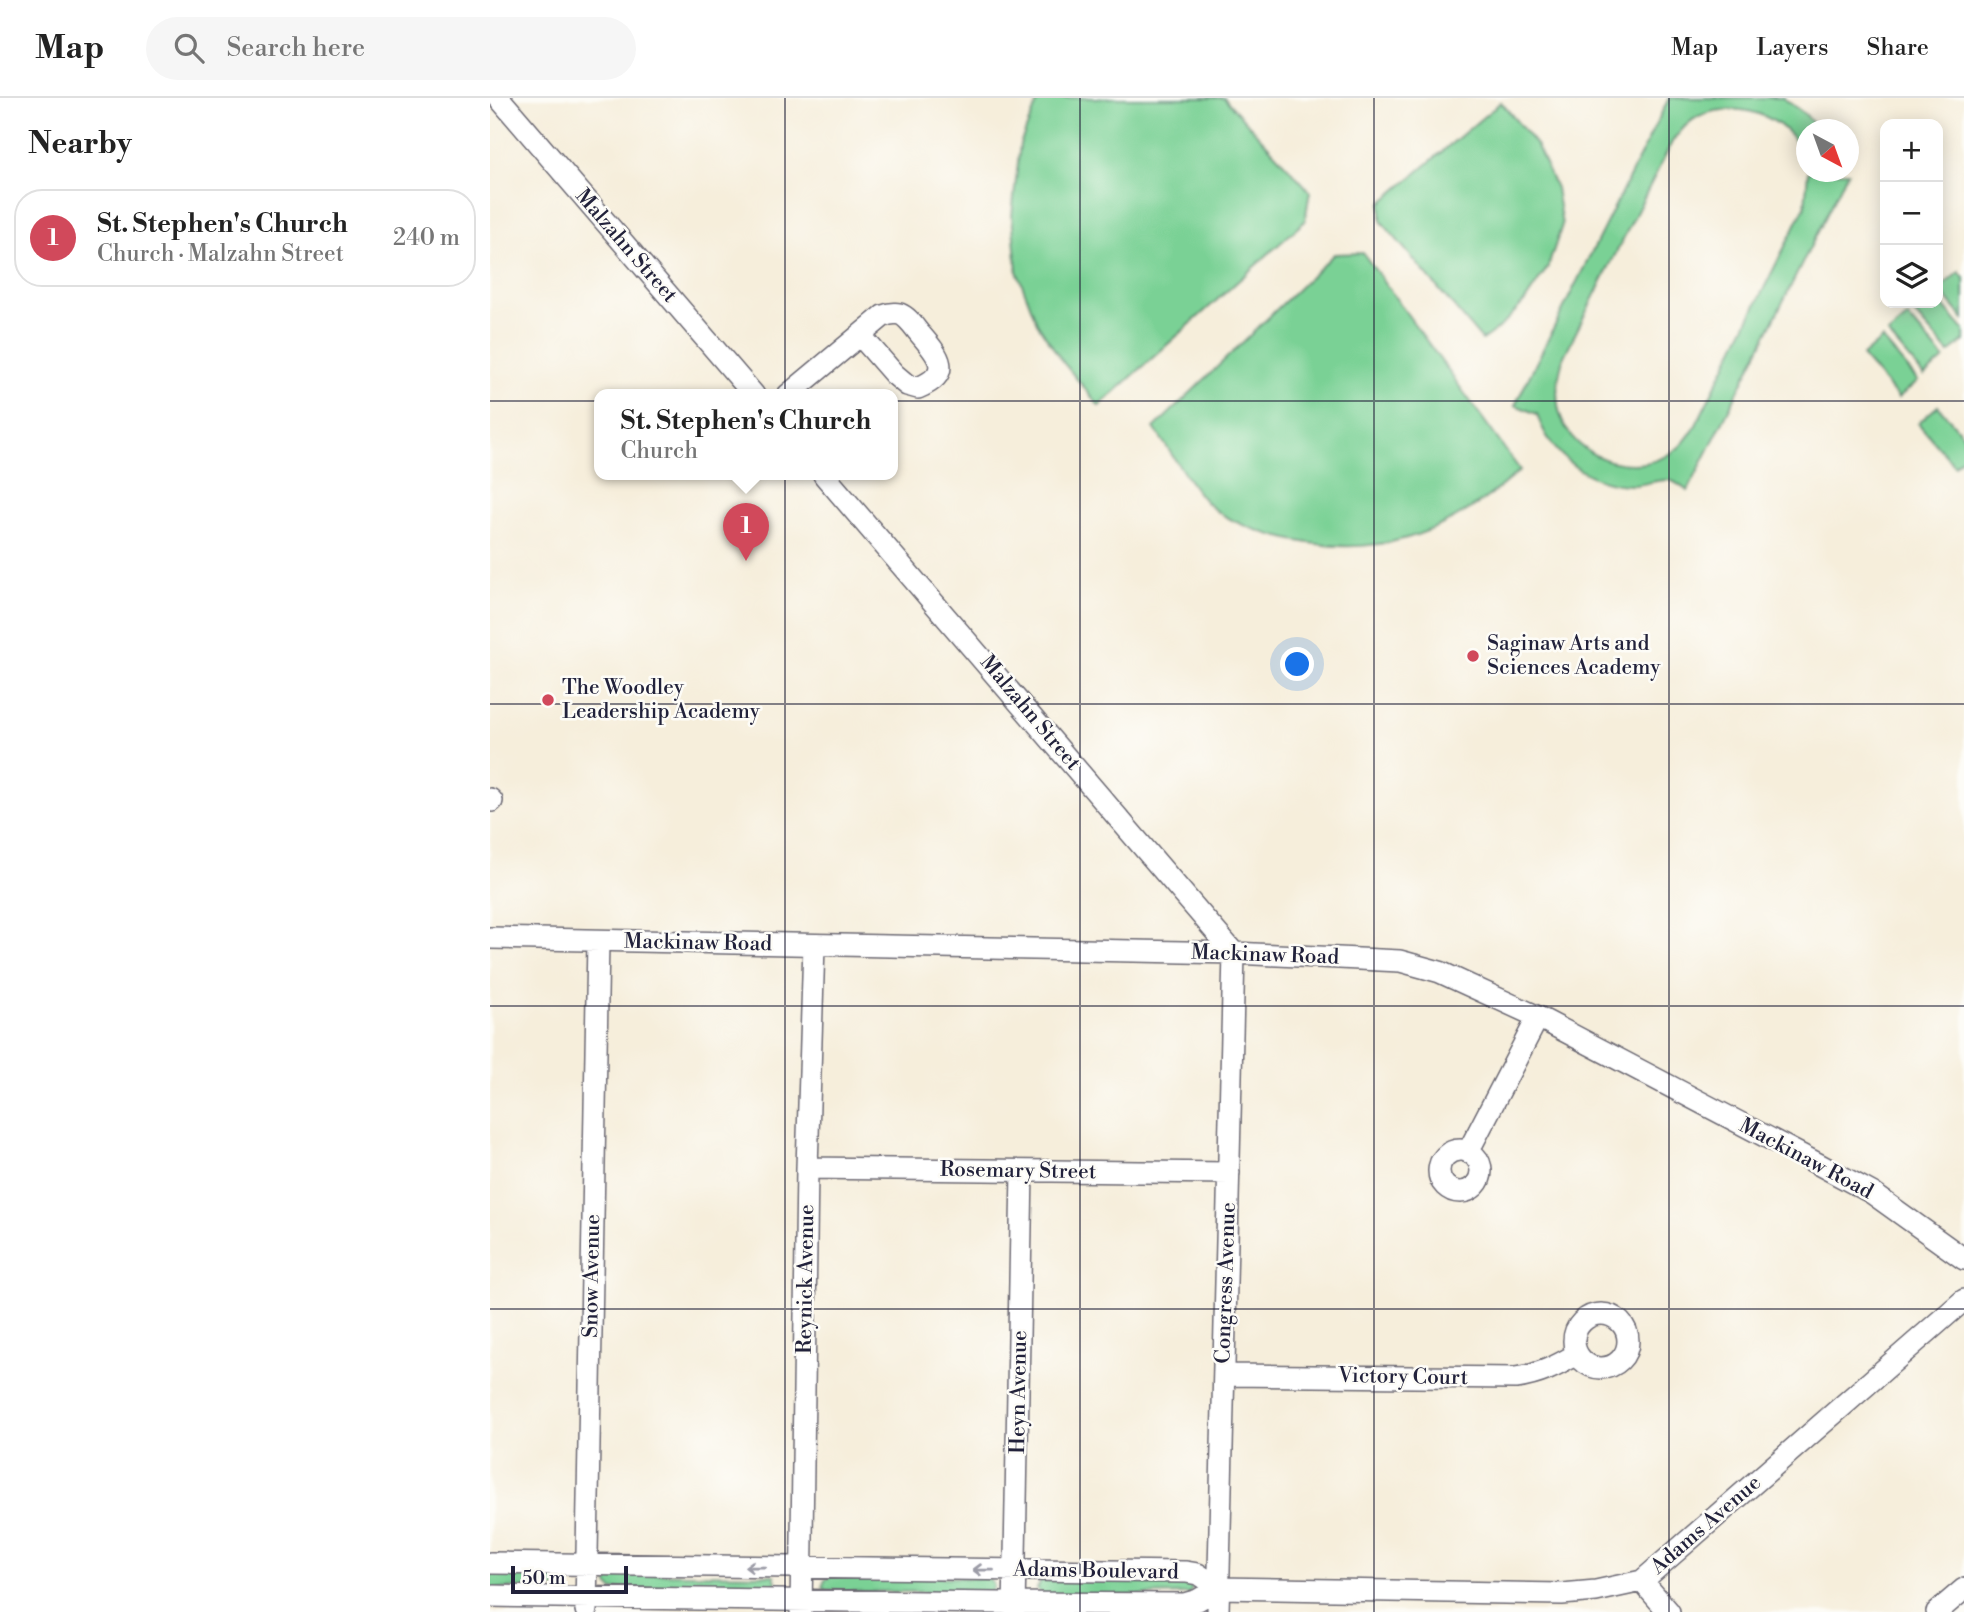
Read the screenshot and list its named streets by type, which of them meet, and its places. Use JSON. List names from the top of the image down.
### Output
{
  "streets": {
    "street": [
      "Malzahn Street",
      "Mackinaw Road",
      "Rosemary Street",
      "Snow Avenue",
      "Reynick Avenue",
      "Congress Avenue",
      "Victory Court",
      "Heyn Avenue",
      "Adams Avenue",
      "Adams Boulevard"
    ]
  },
  "crossings": [
    ["Malzahn Street", "Mackinaw Road"],
    ["Malzahn Street", "Congress Avenue"],
    ["Mackinaw Road", "Snow Avenue"],
    ["Mackinaw Road", "Reynick Avenue"],
    ["Mackinaw Road", "Congress Avenue"],
    ["Rosemary Street", "Reynick Avenue"],
    ["Rosemary Street", "Congress Avenue"],
    ["Rosemary Street", "Heyn Avenue"],
    ["Snow Avenue", "Adams Boulevard"],
    ["Reynick Avenue", "Adams Boulevard"],
    ["Congress Avenue", "Victory Court"],
    ["Congress Avenue", "Adams Avenue"],
    ["Congress Avenue", "Adams Boulevard"],
    ["Heyn Avenue", "Adams Boulevard"],
    ["Adams Avenue", "Adams Boulevard"]
  ],
  "places": ["Saginaw Arts and Sciences Academy", "The Woodley Leadership Academy"],
  "scale_bar": "50 m",
  "north": "bottom right",
  "page": {
    "header": "Map",
    "search": "Search here",
    "nav": ["Map", "Layers", "Share"],
    "heading": "Nearby",
    "map_buttons": ["+", "−"],
    "list": [
      {
        "mark": "1",
        "name": "St. Stephen's Church",
        "note": "Church · Malzahn Street",
        "value": "240 m"
      }
    ],
    "popup": ["St. Stephen's Church", "Church"],
    "pins": "1",
    "scale": "50 m"
  }
}
